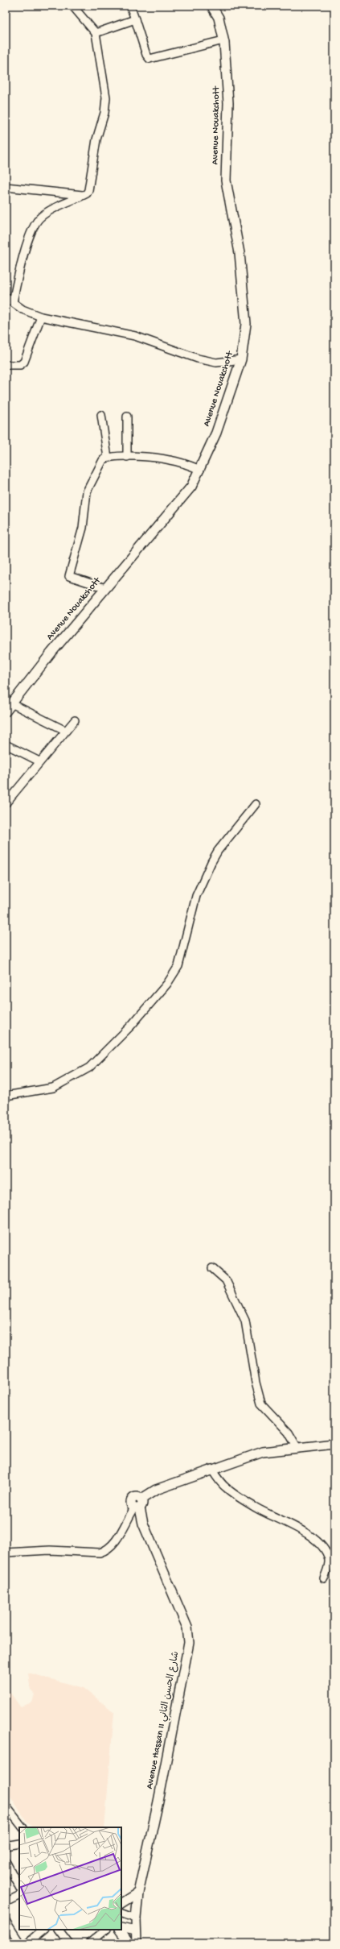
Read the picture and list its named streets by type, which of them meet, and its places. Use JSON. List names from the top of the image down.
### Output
{
  "streets": {
    "street": ["Avenue Nouakchott", "Avenue Hassan II شارع الحسن الثاني"]
  }
}
